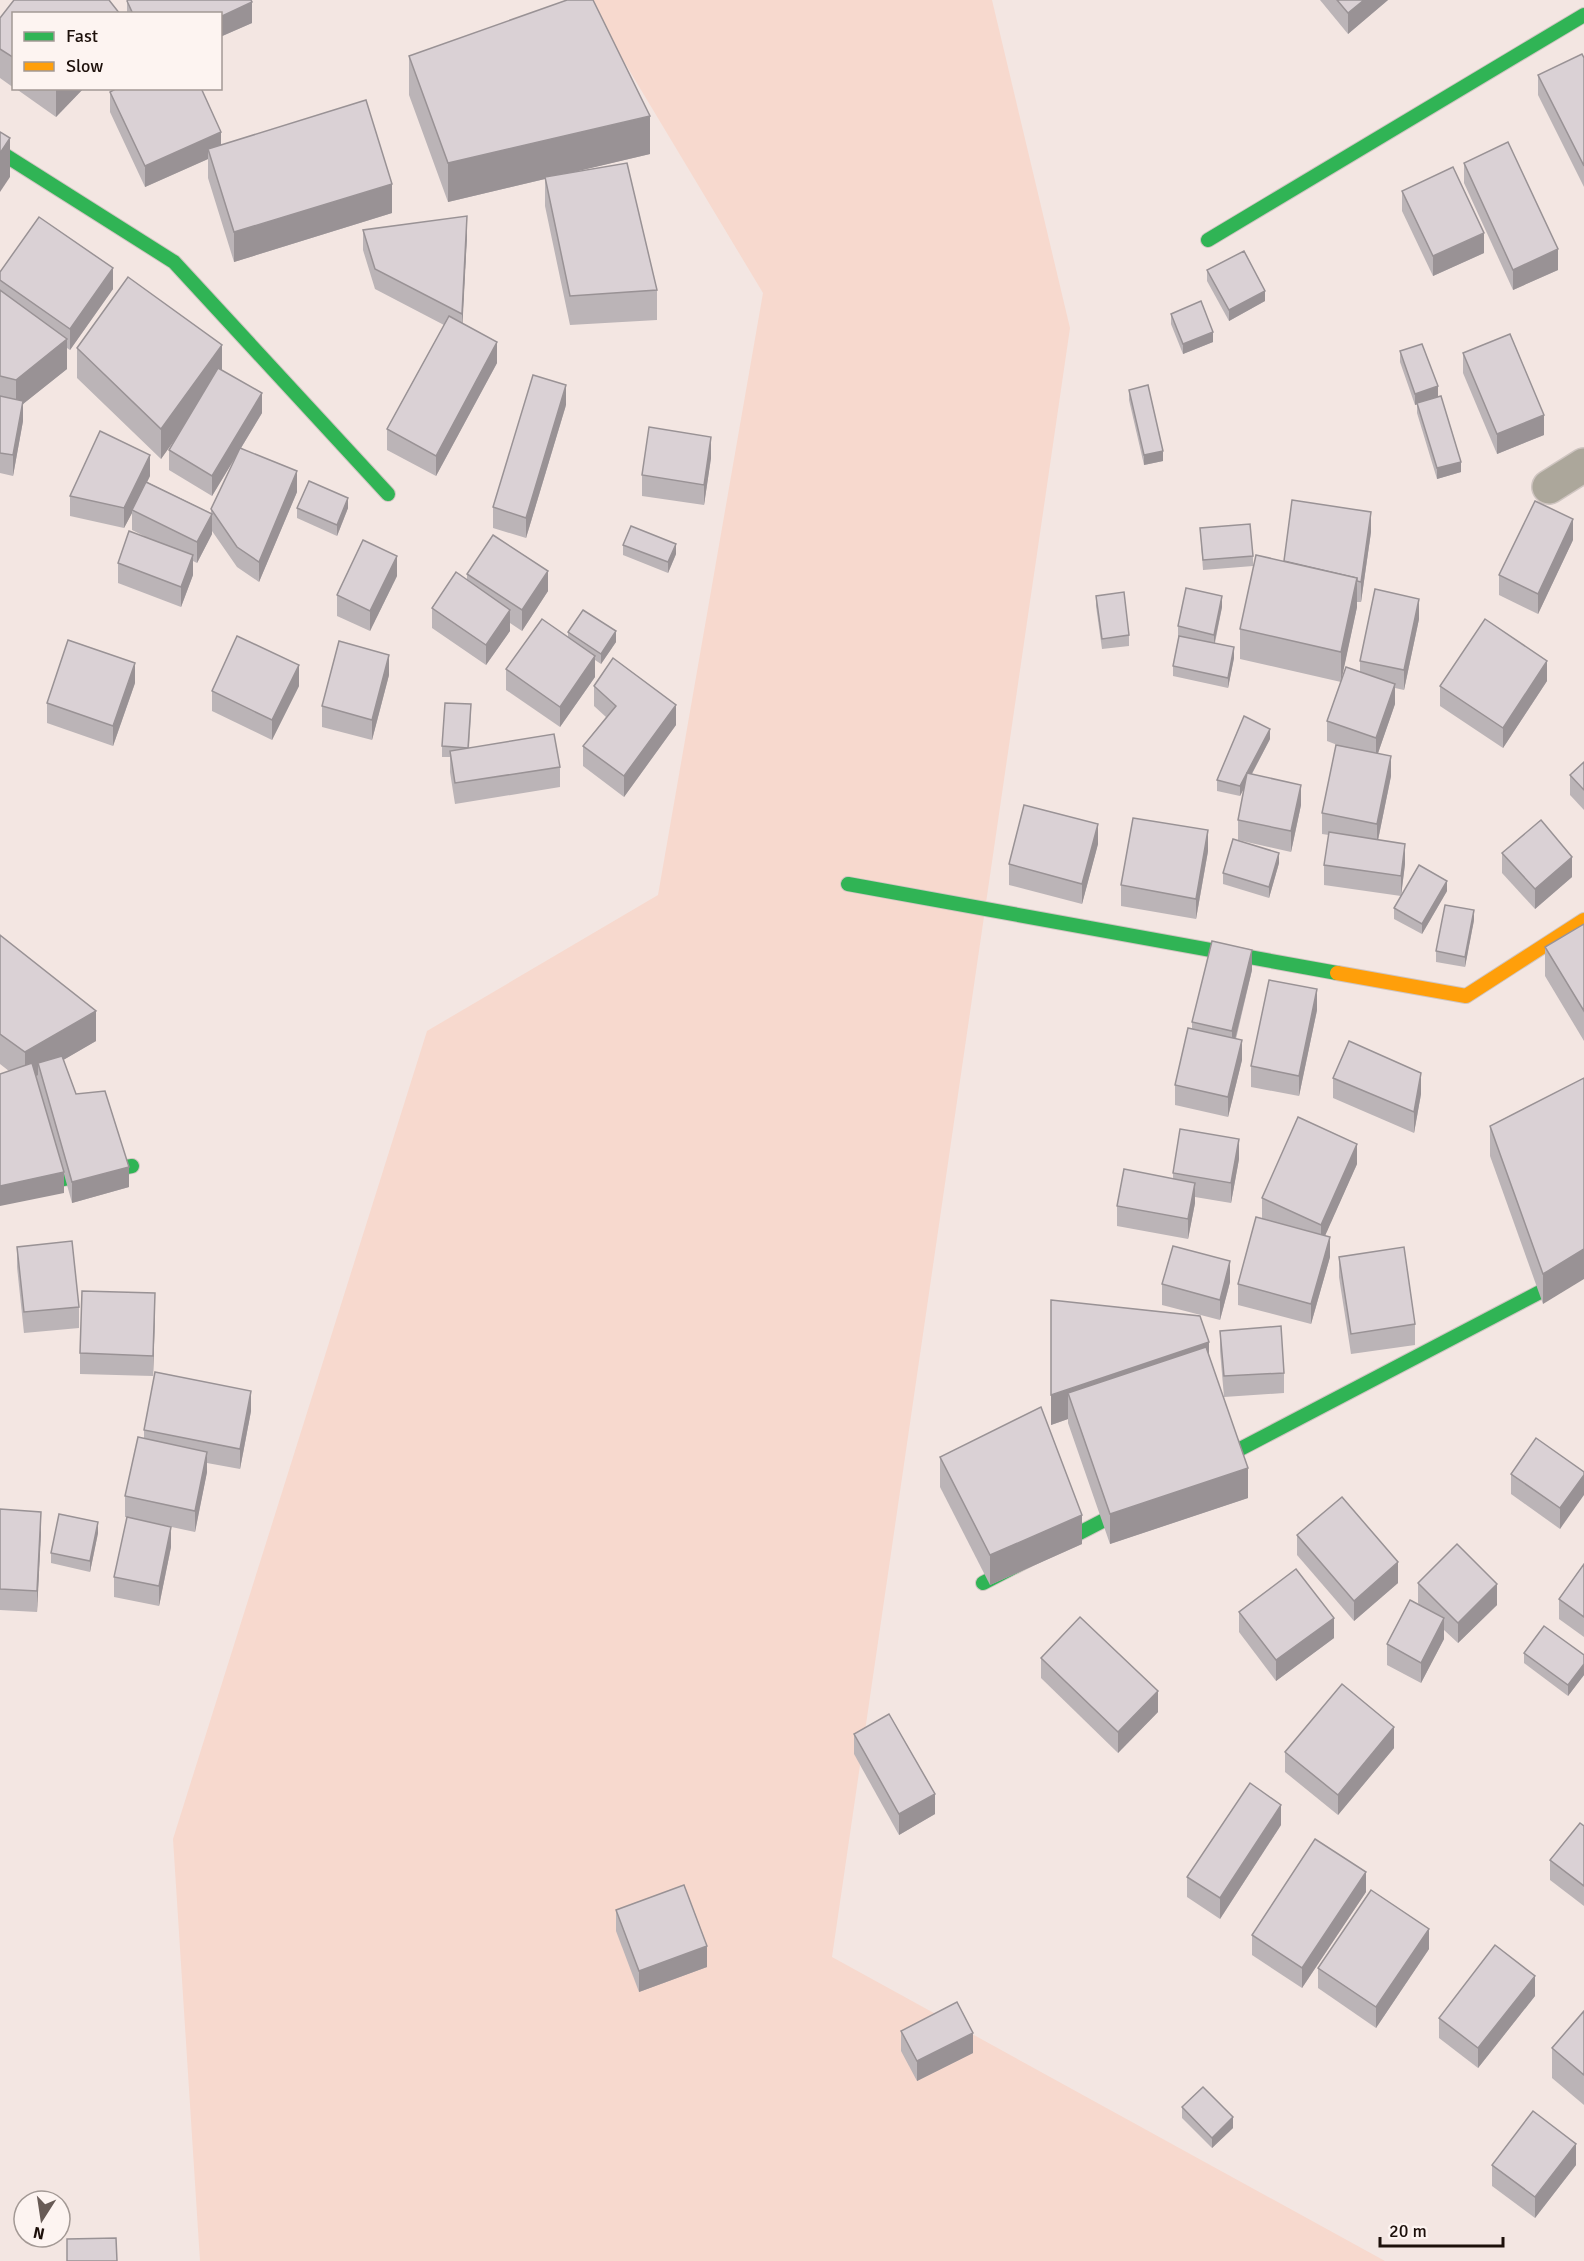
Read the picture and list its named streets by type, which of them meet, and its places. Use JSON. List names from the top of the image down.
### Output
{
  "legend": ["Fast", "Slow"],
  "scale_bar": "20 m",
  "north": "bottom"
}
